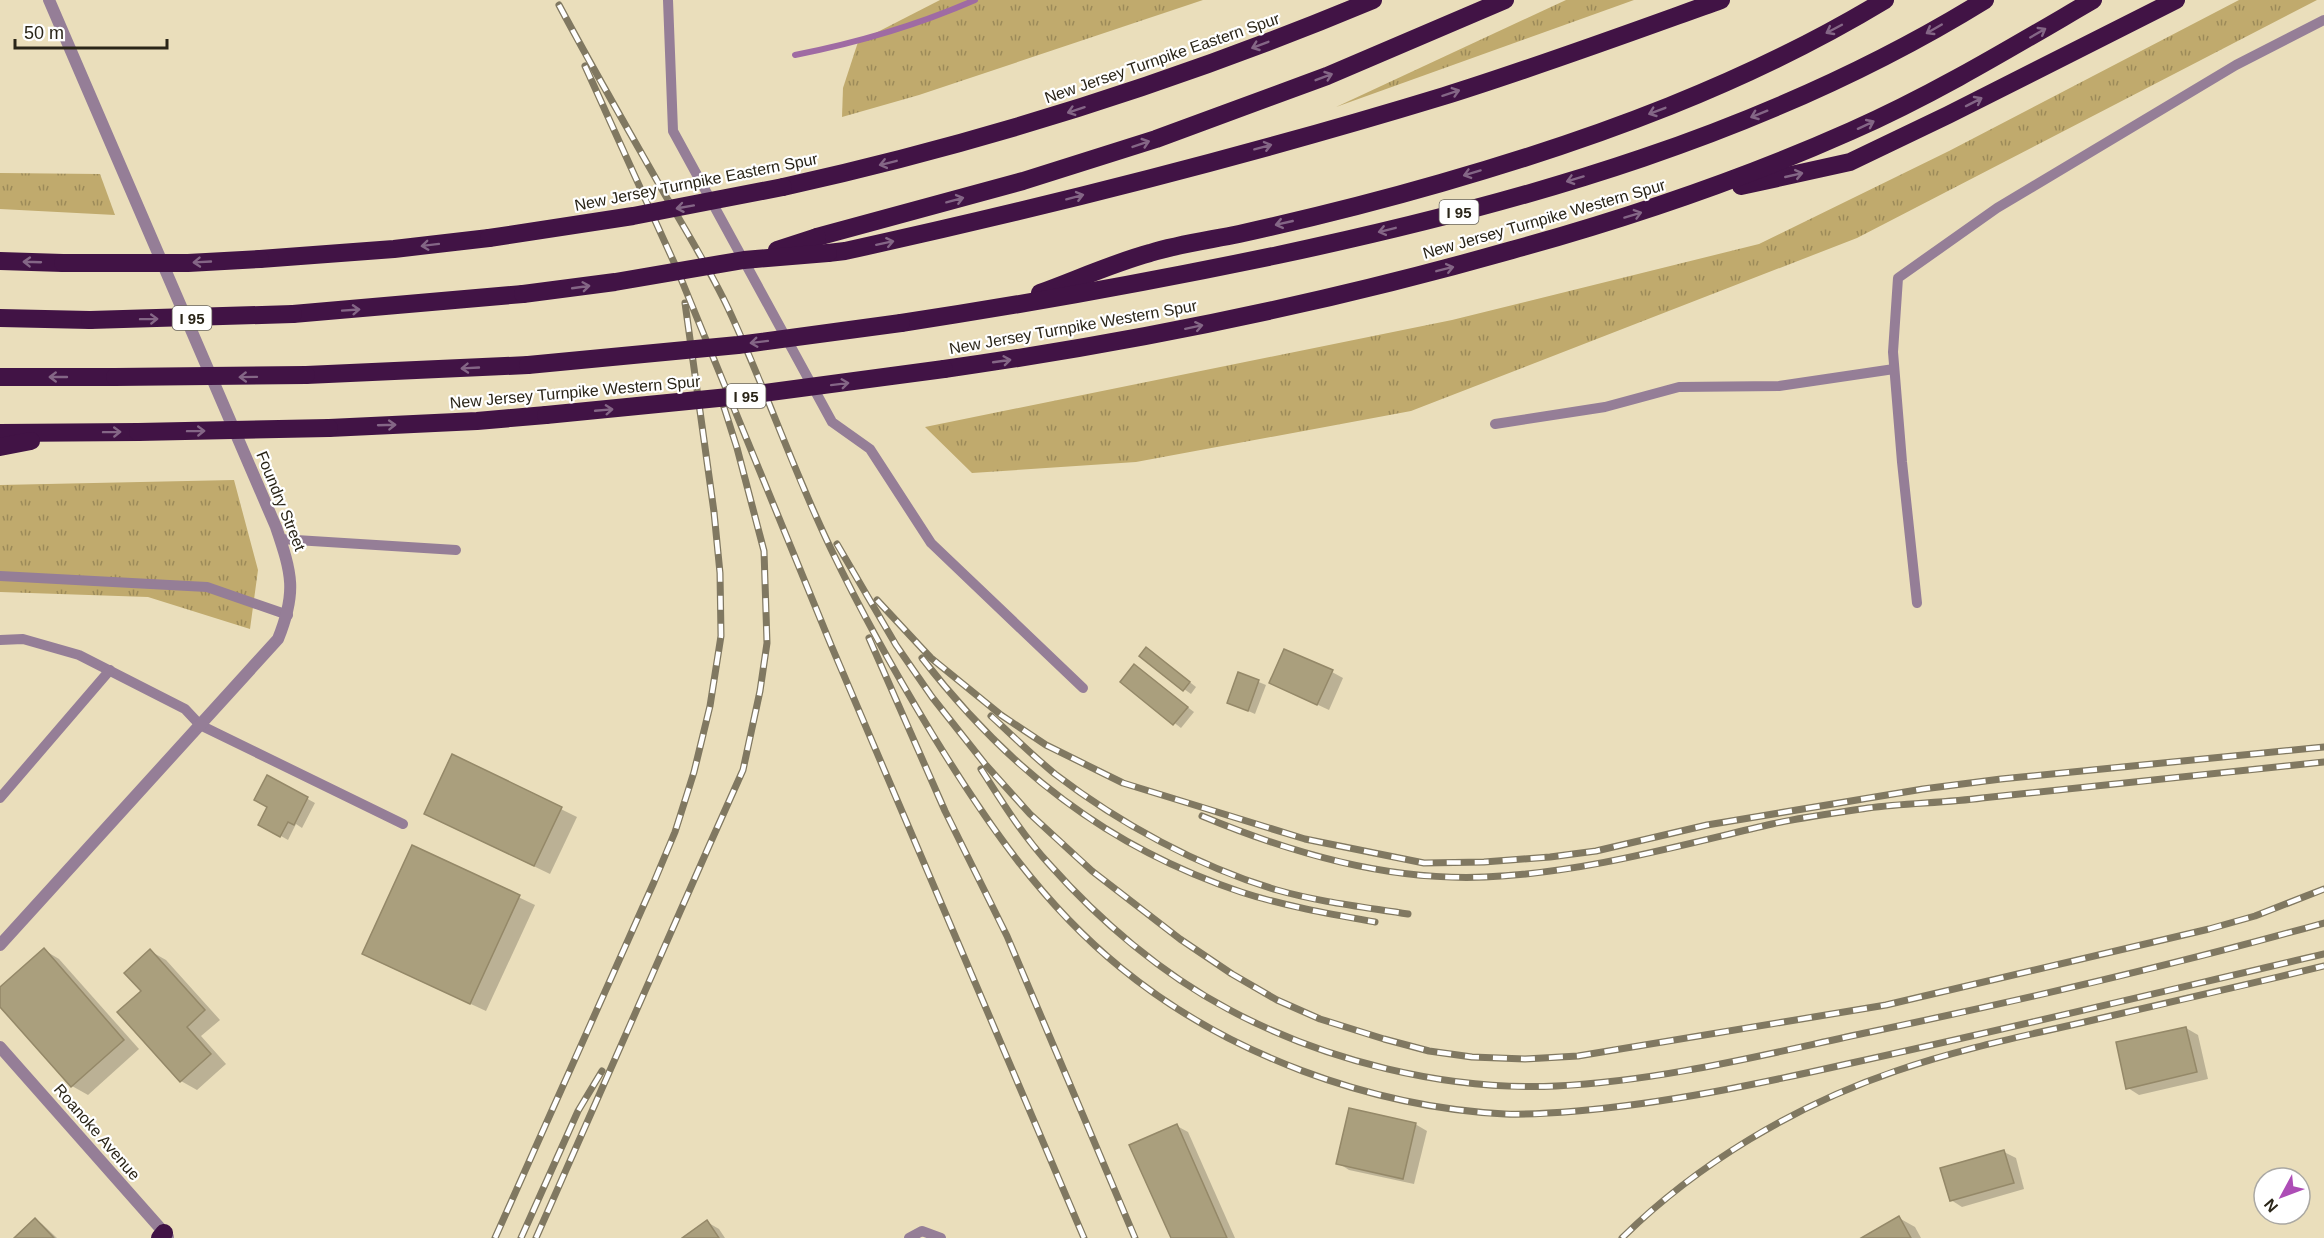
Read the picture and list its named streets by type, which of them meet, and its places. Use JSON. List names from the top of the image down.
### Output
{
  "streets": {
    "highway": ["New Jersey Turnpike Eastern Spur", "I 95", "New Jersey Turnpike Western Spur"],
    "street": ["Foundry Street", "Roanoke Avenue"]
  },
  "scale_bar": "50 m",
  "north": "bottom left"
}
